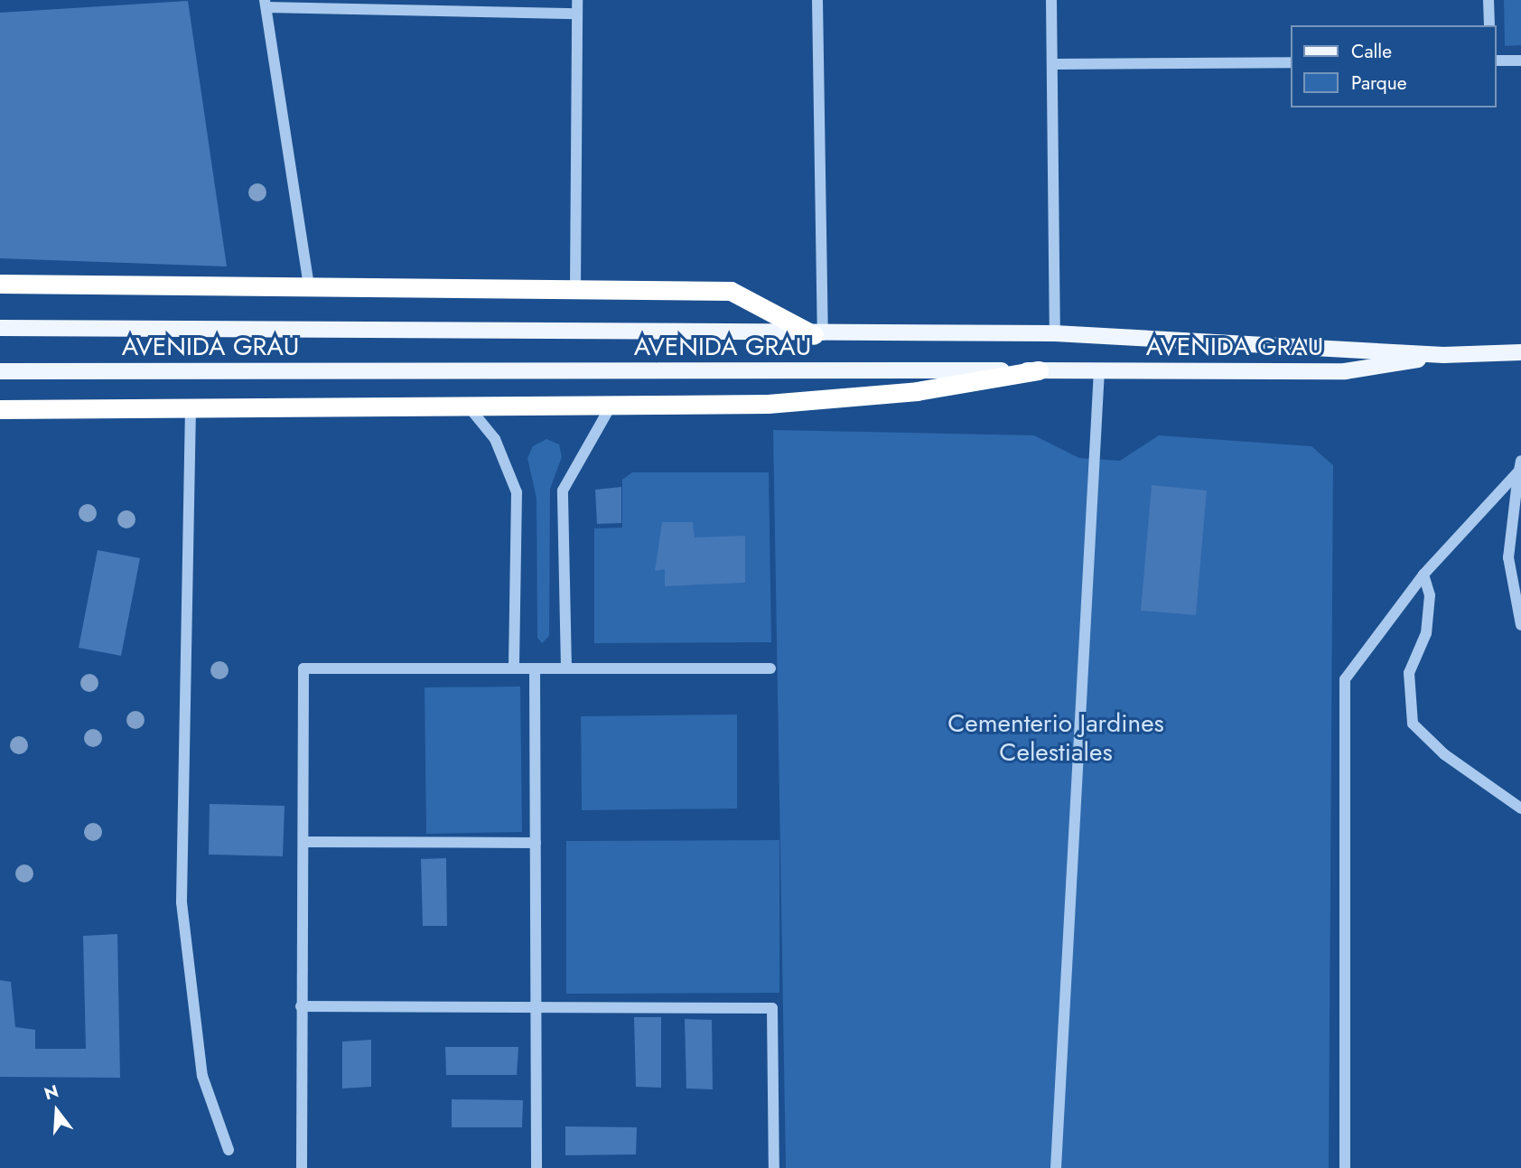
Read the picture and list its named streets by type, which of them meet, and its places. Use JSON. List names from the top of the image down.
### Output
{
  "streets": {
    "main road": ["AVENIDA GRAU"]
  },
  "parks": ["Cementerio Jardines Celestiales"],
  "legend": ["Calle", "Parque"],
  "north": "top"
}
